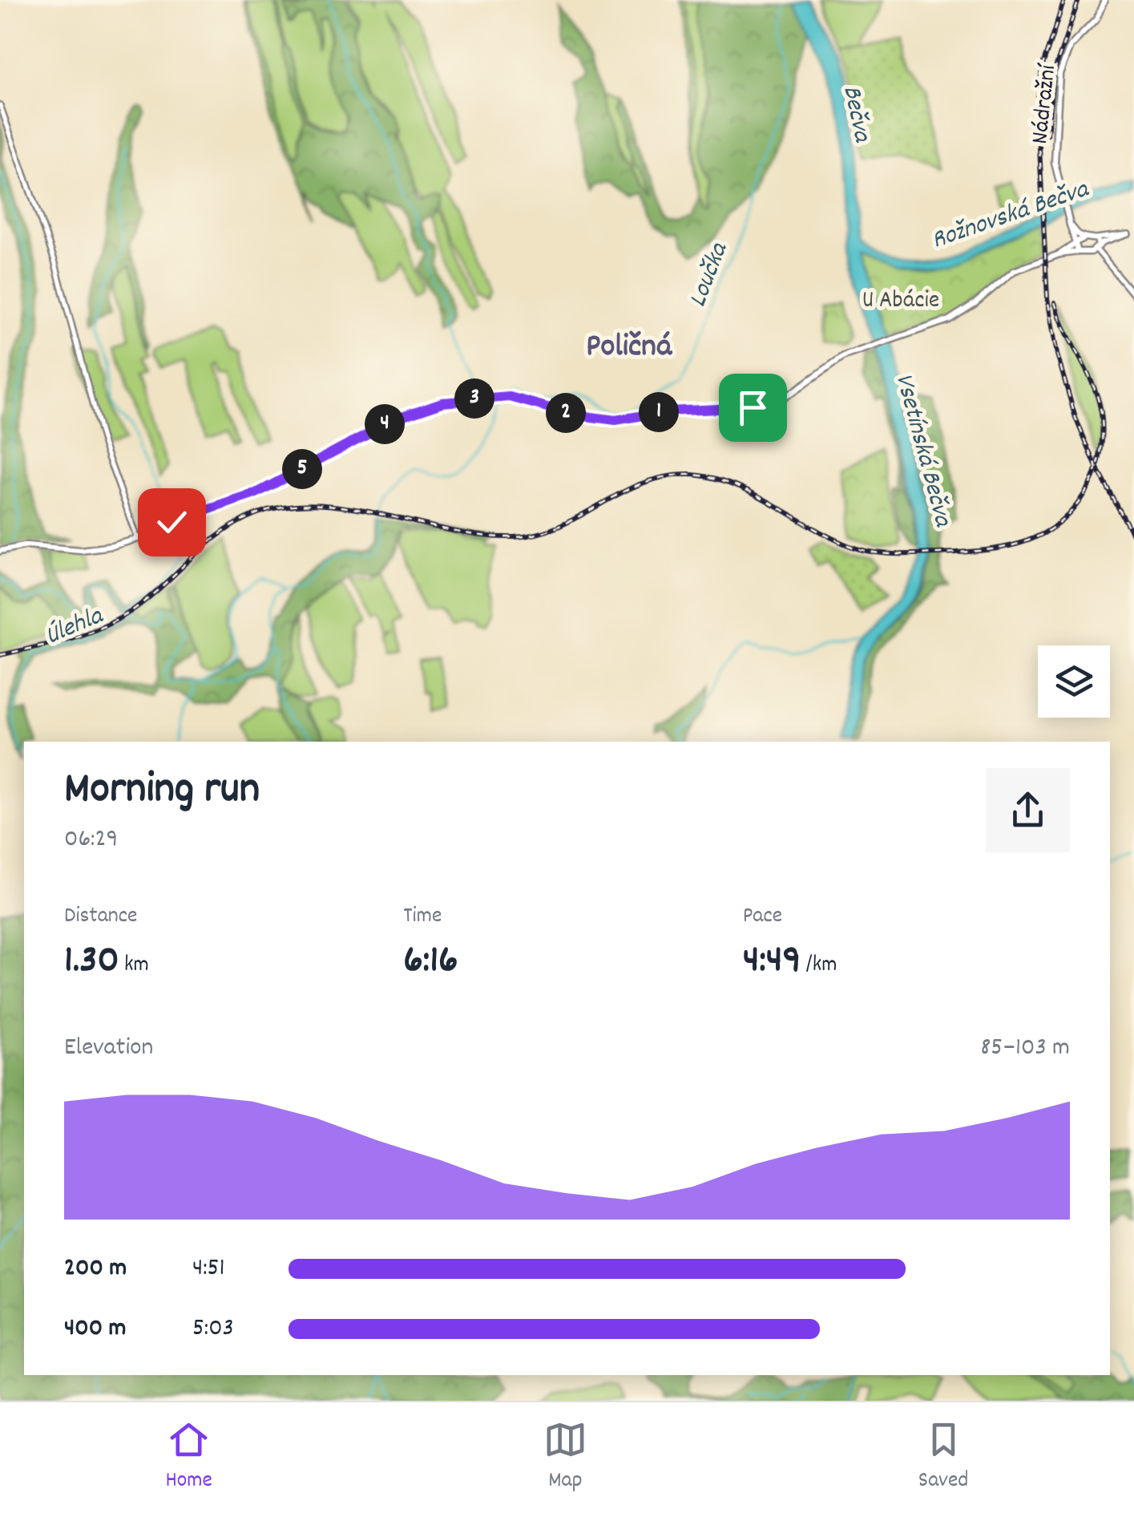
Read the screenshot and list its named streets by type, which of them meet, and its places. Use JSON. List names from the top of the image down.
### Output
{
  "streets": {
    "main road": ["Nádražní"]
  },
  "districts": ["Poličná"],
  "water": [
    "Bečva",
    "Rožnovská Bečva",
    "Loučka",
    "Vsetínská Bečva",
    "Úlehla"
  ],
  "parks": ["U Abácie"],
  "page": {
    "pins": [
      "3",
      "1",
      "2",
      "4",
      "5"
    ],
    "heading": ["Morning run", "06:29"],
    "stats": [
      ["Distance", "1.30 km"],
      ["Time", "6:16"],
      ["Pace", "4:49 /km"]
    ],
    "chart": ["Elevation", "85–103 m"],
    "list": [
      {
        "name": "200 m",
        "note": "4:51"
      },
      {
        "name": "400 m",
        "note": "5:03"
      }
    ],
    "tabs": ["Home", "Map", "Saved"]
  }
}
